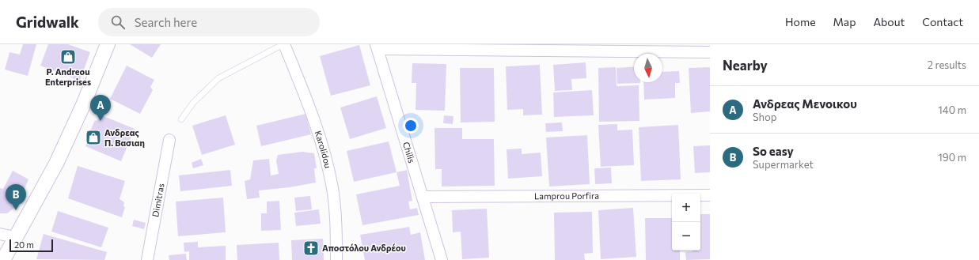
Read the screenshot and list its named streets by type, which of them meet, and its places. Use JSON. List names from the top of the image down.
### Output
{
  "streets": {
    "street": [
      "Karolidou",
      "Chilis",
      "Lamprou Porfira",
      "Dimitras"
    ]
  },
  "crossings": [
    ["Chilis", "Lamprou Porfira"]
  ],
  "places": {
    "shop": ["P. Andreou Enterprises", "Ανδρεας Π. Βασιαη"],
    "church": ["Αποστόλου Ανδρέου"]
  },
  "scale_bar": "20 m",
  "north": "bottom",
  "page": {
    "header": "Gridwalk",
    "search": "Search here",
    "nav": [
      "Home",
      "Map",
      "About",
      "Contact"
    ],
    "heading": ["Nearby", "2 results"],
    "list": [
      {
        "mark": "A",
        "name": "Ανδρεας Μενοικου",
        "note": "Shop",
        "value": "140 m"
      },
      {
        "mark": "B",
        "name": "So easy",
        "note": "Supermarket",
        "value": "190 m"
      }
    ],
    "pins": ["A", "B"],
    "map_buttons": ["+", "−"],
    "scale": "20 m"
  }
}
